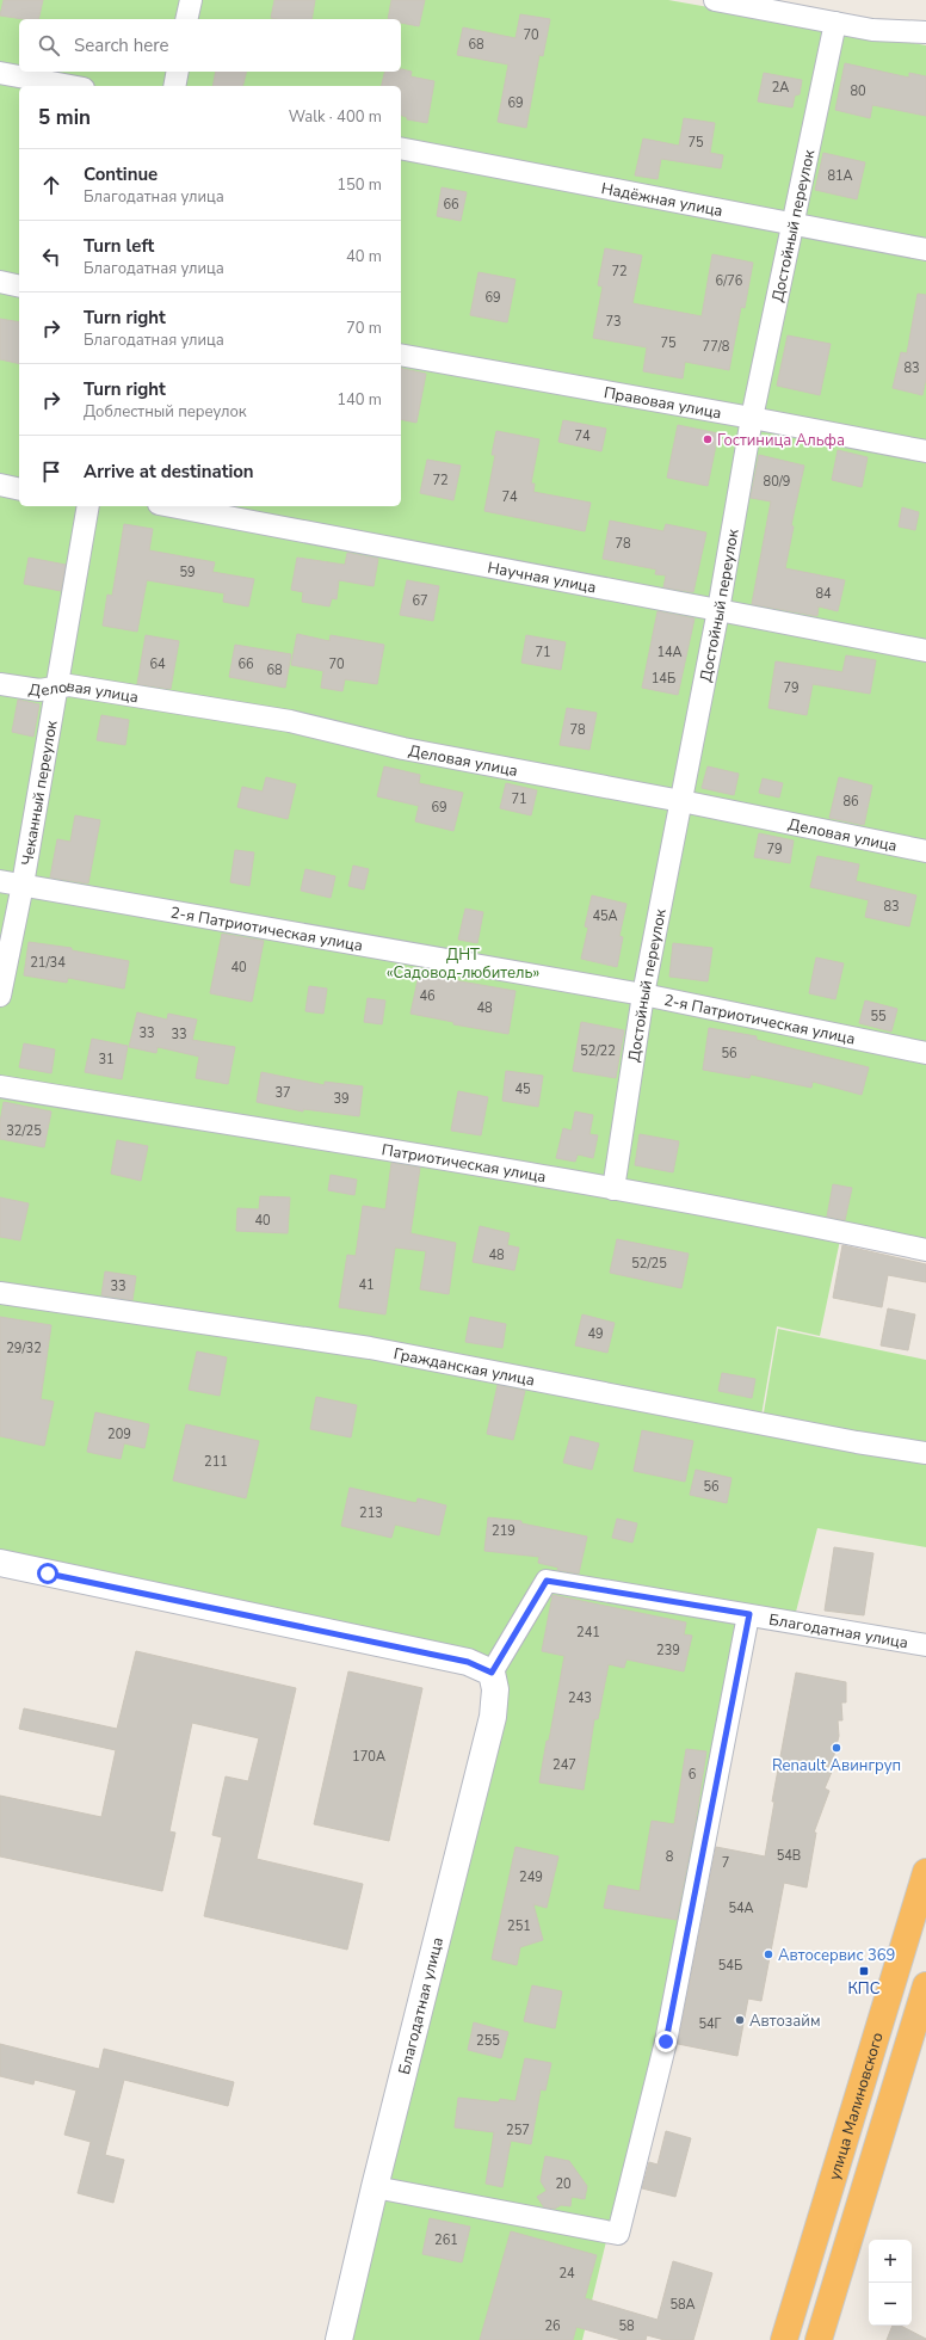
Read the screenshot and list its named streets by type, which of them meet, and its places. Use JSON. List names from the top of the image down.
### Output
{
  "streets": {
    "highway": ["улица Малиновского"],
    "street": [
      "Надёжная улица",
      "Достойный переулок",
      "Правовая улица",
      "Научная улица",
      "Деловая улица",
      "Чеканный переулок",
      "2-я Патриотическая улица",
      "Патриотическая улица",
      "Гражданская улица",
      "Благодатная улица"
    ]
  },
  "crossings": [
    ["Надёжная улица", "Достойный переулок"],
    ["Достойный переулок", "Правовая улица"],
    ["Достойный переулок", "Научная улица"],
    ["Достойный переулок", "Деловая улица"],
    ["Достойный переулок", "2-я Патриотическая улица"],
    ["Достойный переулок", "Патриотическая улица"],
    ["Деловая улица", "Чеканный переулок"],
    ["Чеканный переулок", "2-я Патриотическая улица"]
  ],
  "parks": ["ДНТ «Садовод-любитель»"],
  "places": {
    "other": [
      "Гостиница Альфа",
      "Renault Авингруп",
      "Автосервис 369",
      "Автозайм"
    ],
    "transit": ["КПС"]
  },
  "house_numbers": [
    "70",
    "68",
    "2А",
    "80",
    "69",
    "75",
    "81А",
    "66",
    "72",
    "6/76",
    "69",
    "73",
    "75",
    "77/8",
    "83",
    "74",
    "72",
    "80/9",
    "74",
    "78",
    "59",
    "84",
    "67",
    "71",
    "14А",
    "64",
    "66",
    "70",
    "68",
    "14Б",
    "79",
    "78",
    "71",
    "86",
    "69",
    "79",
    "83",
    "45А",
    "21/34",
    "40",
    "46",
    "48",
    "55",
    "33",
    "33",
    "52/22",
    "56",
    "31",
    "45",
    "37",
    "39",
    "32/25",
    "40",
    "48",
    "52/25",
    "41",
    "33",
    "49",
    "29/32",
    "209",
    "211",
    "56",
    "213",
    "219",
    "241",
    "239",
    "243",
    "170А",
    "247",
    "6",
    "54В",
    "8",
    "7",
    "249",
    "54А",
    "251",
    "54Б",
    "54Г",
    "255",
    "257",
    "20",
    "261",
    "24",
    "58А",
    "26",
    "58"
  ],
  "page": {
    "search": "Search here",
    "heading": ["5 min", "Walk · 400 m"],
    "list": [
      ["Continue", "Благодатная улица", "150 m"],
      ["Turn left", "Благодатная улица", "40 m"],
      ["Turn right", "Благодатная улица", "70 m"],
      ["Turn right", "Доблестный переулок", "140 m"],
      "Arrive at destination"
    ],
    "map_buttons": ["+", "−"]
  }
}
